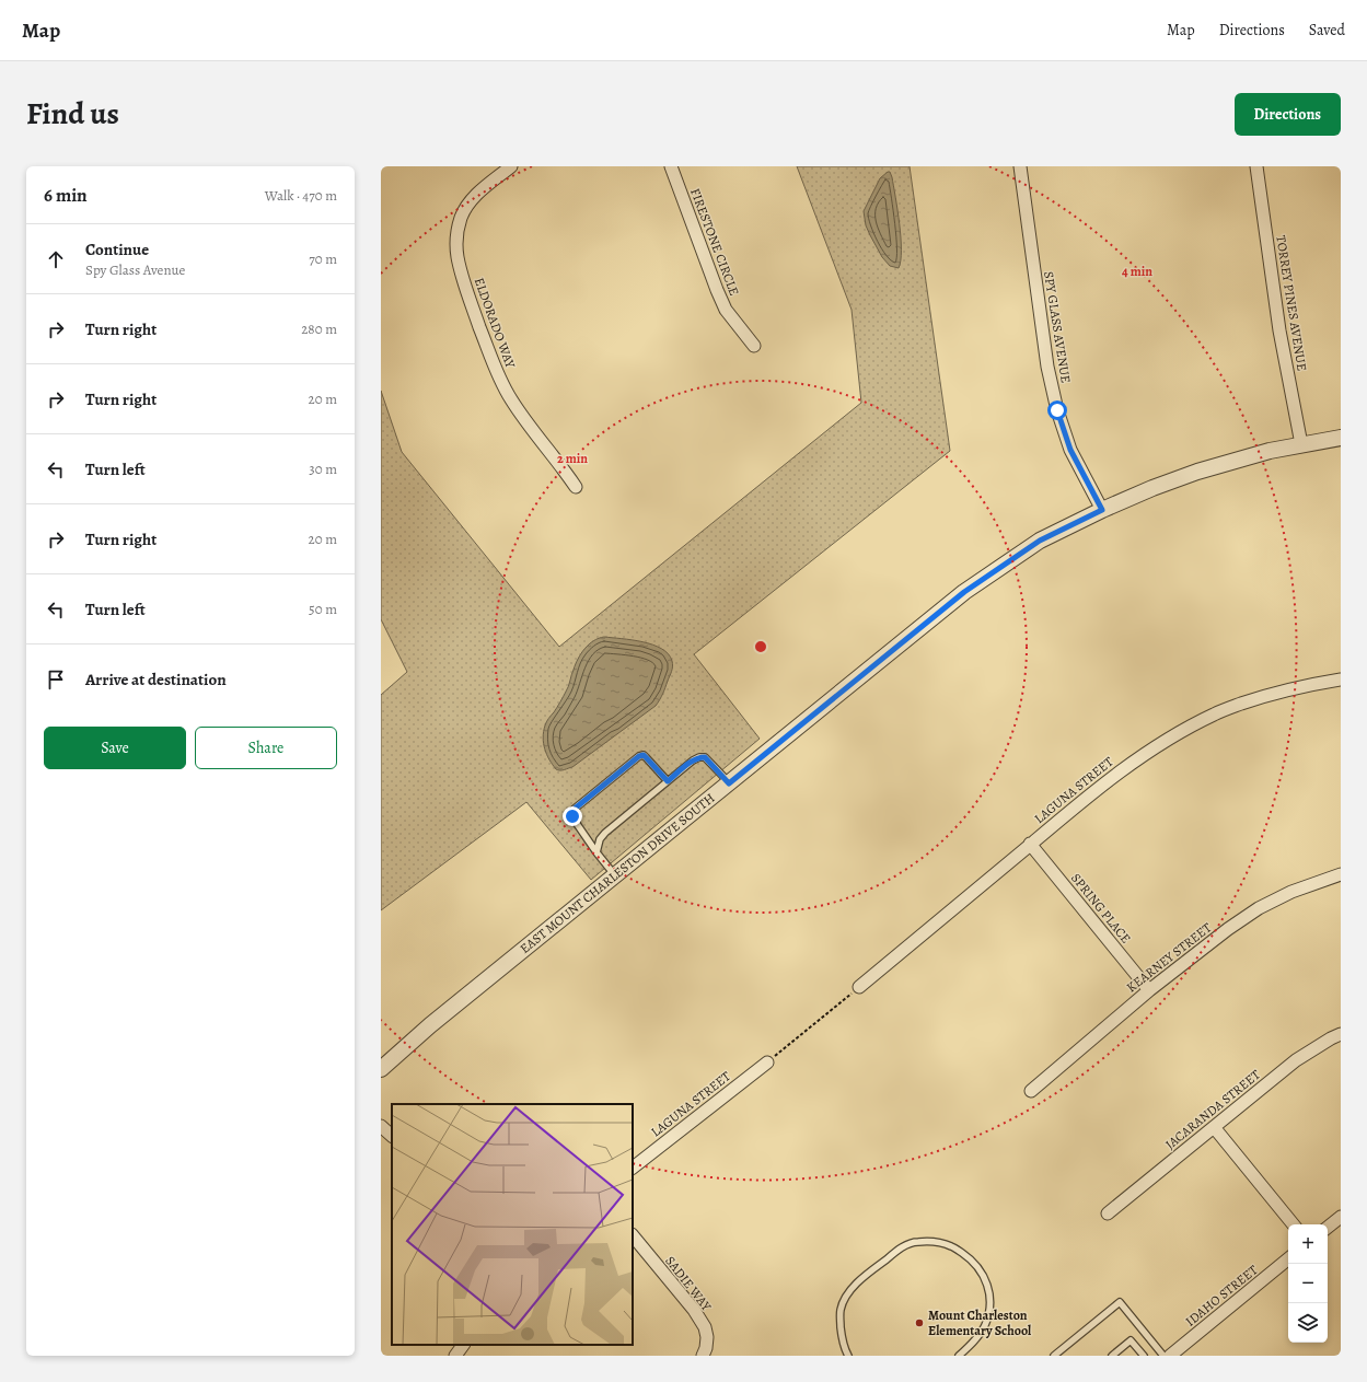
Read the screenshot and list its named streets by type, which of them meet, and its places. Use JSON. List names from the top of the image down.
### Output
{
  "streets": {
    "street": [
      "FIRESTONE CIRCLE",
      "TORREY PINES AVENUE",
      "ELDORADO WAY",
      "SPY GLASS AVENUE",
      "LAGUNA STREET",
      "EAST MOUNT CHARLESTON DRIVE SOUTH",
      "SPRING PLACE",
      "KEARNEY STREET",
      "JACARANDA STREET",
      "SADIE WAY",
      "IDAHO STREET"
    ]
  },
  "crossings": [
    ["TORREY PINES AVENUE", "EAST MOUNT CHARLESTON DRIVE SOUTH"],
    ["SPY GLASS AVENUE", "EAST MOUNT CHARLESTON DRIVE SOUTH"],
    ["LAGUNA STREET", "SPRING PLACE"],
    ["SPRING PLACE", "KEARNEY STREET"]
  ],
  "places": ["Mount Charleston Elementary School"],
  "page": {
    "header": "Map",
    "nav": ["Map", "Directions", "Saved"],
    "title": "Find us",
    "buttons": [
      "Directions",
      ["Save", "Share"]
    ],
    "heading": ["6 min", "Walk · 470 m"],
    "list": [
      ["Continue", "Spy Glass Avenue", "70 m"],
      ["Turn right", "280 m"],
      ["Turn right", "20 m"],
      ["Turn left", "30 m"],
      ["Turn right", "20 m"],
      ["Turn left", "50 m"],
      "Arrive at destination"
    ],
    "map_buttons": ["+", "−"]
  },
  "rings": ["4 min", "2 min"]
}
